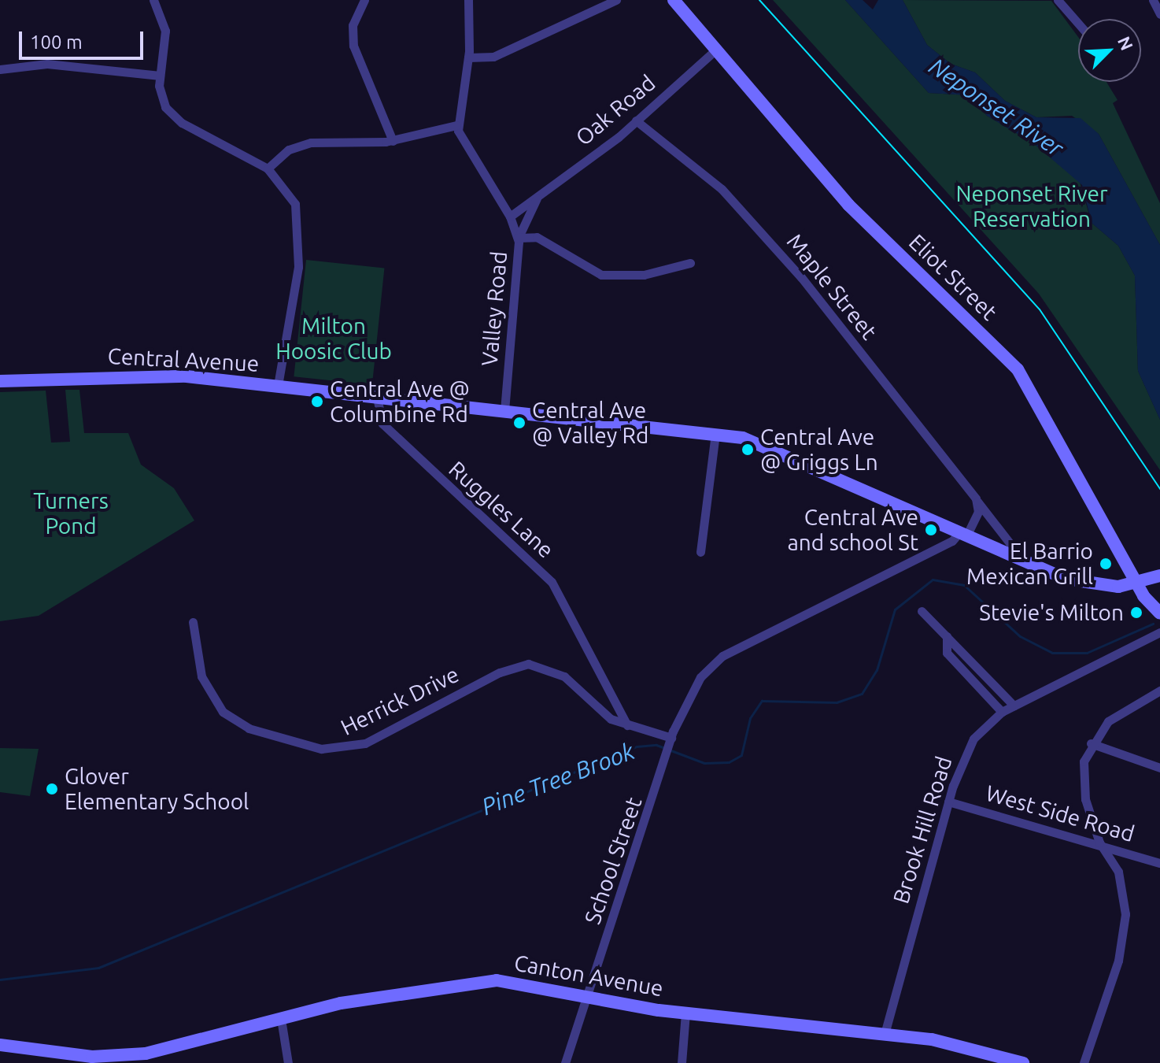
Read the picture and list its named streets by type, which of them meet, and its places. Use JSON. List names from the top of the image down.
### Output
{
  "streets": {
    "street": [
      "Oak Road",
      "Eliot Street",
      "Maple Street",
      "Valley Road",
      "Central Avenue",
      "Ruggles Lane",
      "Herrick Drive",
      "West Side Road",
      "Brook Hill Road",
      "School Street",
      "Canton Avenue"
    ]
  },
  "crossings": [
    ["Oak Road", "Eliot Street"],
    ["Oak Road", "Maple Street"],
    ["Oak Road", "Valley Road"],
    ["Eliot Street", "Central Avenue"],
    ["Maple Street", "Central Avenue"],
    ["Valley Road", "Central Avenue"],
    ["Central Avenue", "Ruggles Lane"],
    ["Central Avenue", "School Street"],
    ["Ruggles Lane", "Herrick Drive"],
    ["Herrick Drive", "School Street"],
    ["West Side Road", "Brook Hill Road"],
    ["Brook Hill Road", "Canton Avenue"],
    ["School Street", "Canton Avenue"]
  ],
  "water": ["Neponset River", "Pine Tree Brook"],
  "parks": ["Neponset River Reservation", "Milton Hoosic Club", "Turners Pond"],
  "places": [
    "Central Ave @ Columbine Rd",
    "Central Ave @ Valley Rd",
    "Central Ave @ Griggs Ln",
    "Central Ave and school St",
    "El Barrio Mexican Grill",
    "Stevie's Milton",
    "Glover Elementary School"
  ],
  "scale_bar": "100 m",
  "north": "top right"
}
